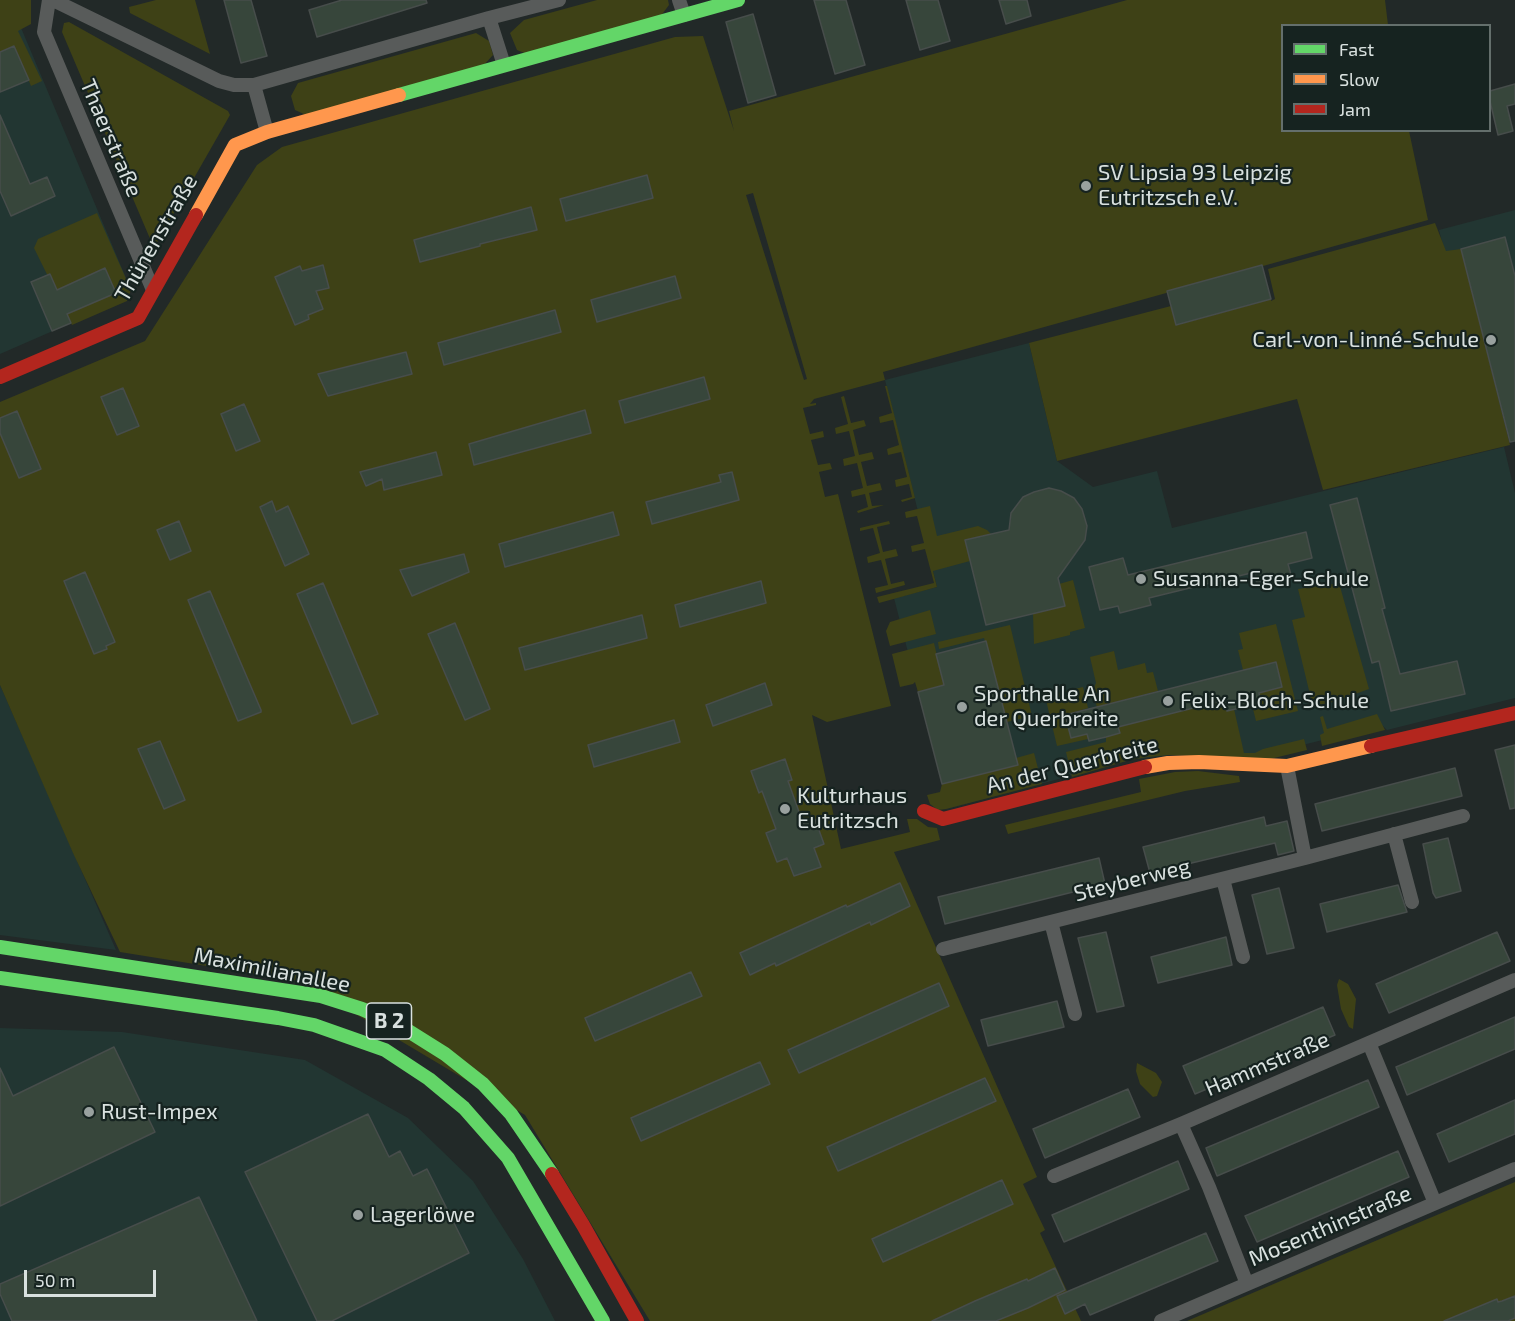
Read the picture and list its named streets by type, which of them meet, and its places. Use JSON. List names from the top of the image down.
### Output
{
  "streets": {
    "main road": [
      "Thünenstraße",
      "An der Querbreite",
      "Maximilianallee",
      "B 2"
    ],
    "street": [
      "Thaerstraße",
      "Steyberweg",
      "Hammstraße",
      "Mosenthinstraße"
    ]
  },
  "crossings": [
    ["Thaerstraße", "Thünenstraße"]
  ],
  "places": [
    "SV Lipsia 93 Leipzig Eutritzsch e.V.",
    "Carl-von-Linné-Schule",
    "Susanna-Eger-Schule",
    "Felix-Bloch-Schule",
    "Sporthalle An der Querbreite",
    "Kulturhaus Eutritzsch",
    "Rust-Impex",
    "Lagerlöwe"
  ],
  "legend": ["Fast", "Slow", "Jam"],
  "scale_bar": "50 m"
}
